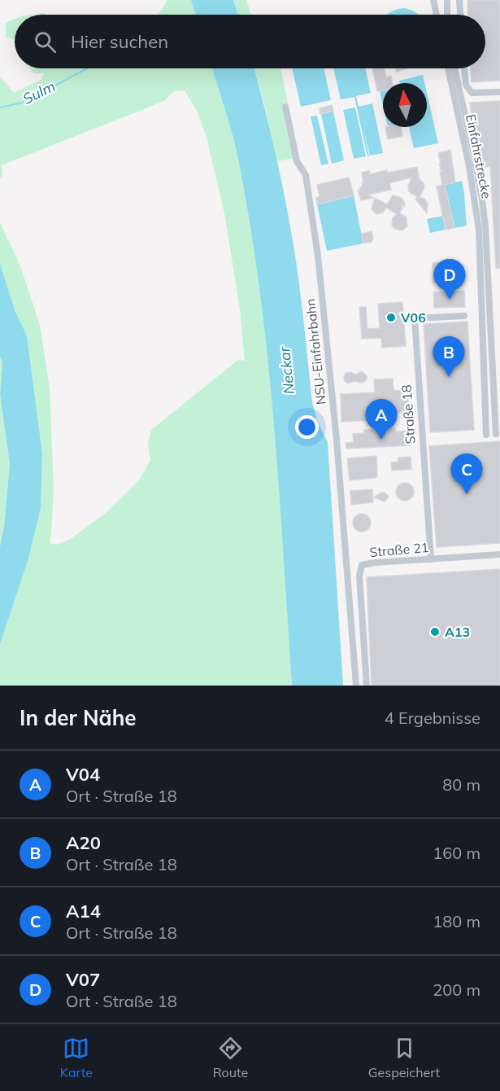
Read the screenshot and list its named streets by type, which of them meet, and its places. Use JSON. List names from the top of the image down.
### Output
{
  "streets": {
    "street": [
      "Einfahrstrecke",
      "NSU-Einfahrbahn",
      "Straße 18",
      "Straße 21"
    ]
  },
  "crossings": [
    ["Straße 18", "Straße 21"]
  ],
  "water": ["Sulm", "Neckar"],
  "places": ["V06", "A13"],
  "north": "top",
  "page": {
    "search": "Hier suchen",
    "pins": [
      "D",
      "B",
      "A",
      "C"
    ],
    "heading": ["In der Nähe", "4 Ergebnisse"],
    "list": [
      {
        "mark": "A",
        "name": "V04",
        "note": "Ort · Straße 18",
        "value": "80 m"
      },
      {
        "mark": "B",
        "name": "A20",
        "note": "Ort · Straße 18",
        "value": "160 m"
      },
      {
        "mark": "C",
        "name": "A14",
        "note": "Ort · Straße 18",
        "value": "180 m"
      },
      {
        "mark": "D",
        "name": "V07",
        "note": "Ort · Straße 18",
        "value": "200 m"
      }
    ],
    "nav": ["Karte", "Route", "Gespeichert"]
  }
}
